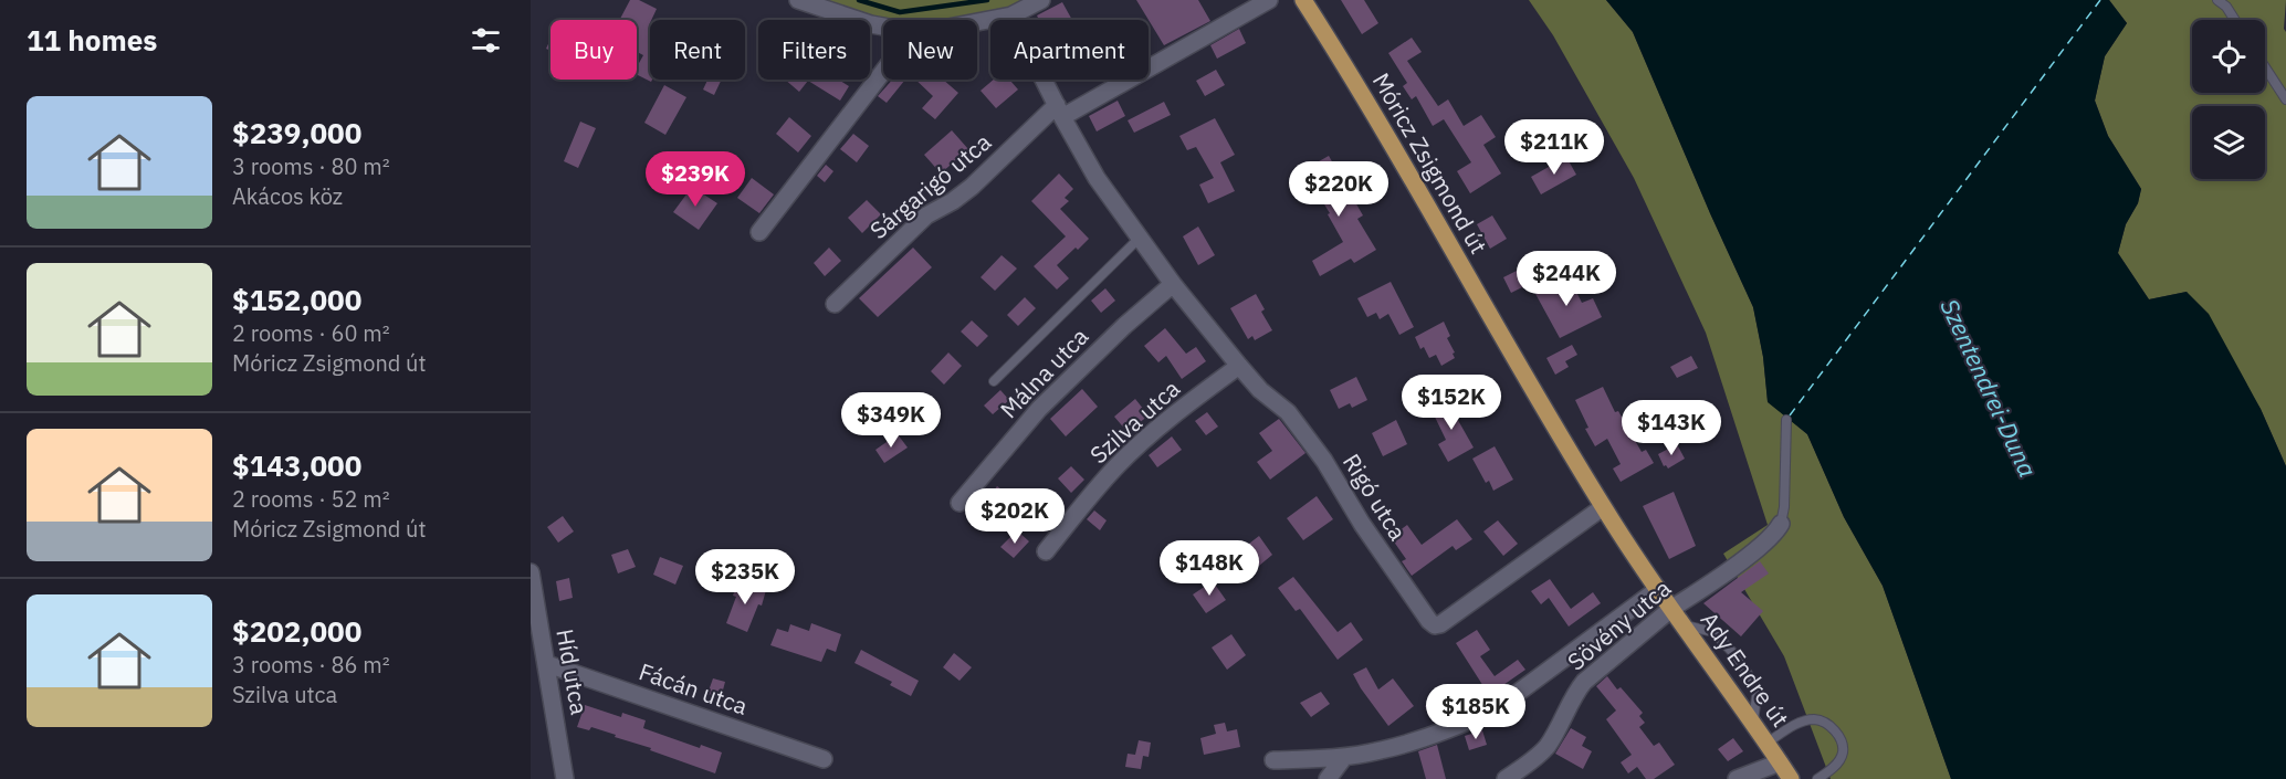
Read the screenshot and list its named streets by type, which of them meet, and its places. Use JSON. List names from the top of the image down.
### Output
{
  "streets": {
    "main road": ["Móricz Zsigmond út", "Ady Endre út"],
    "street": [
      "Sárgarigó utca",
      "Málna utca",
      "Szilva utca",
      "Rigó utca",
      "Sövény utca",
      "Híd utca",
      "Fácán utca"
    ]
  },
  "crossings": [
    ["Móricz Zsigmond út", "Rigó utca"],
    ["Móricz Zsigmond út", "Ady Endre út"],
    ["Sárgarigó utca", "Rigó utca"],
    ["Málna utca", "Rigó utca"],
    ["Szilva utca", "Rigó utca"],
    ["Sövény utca", "Ady Endre út"],
    ["Híd utca", "Fácán utca"]
  ],
  "water": ["Szentendrei-Duna"],
  "page": {
    "heading": "11 homes",
    "chip": [
      "Buy",
      "Rent",
      "Filters",
      "New",
      "Apartment"
    ],
    "list": [
      {
        "name": "$239,000",
        "note": "3 rooms · 80 m² · Akácos köz"
      },
      {
        "name": "$152,000",
        "note": "2 rooms · 60 m² · Móricz Zsigmond út"
      },
      {
        "name": "$143,000",
        "note": "2 rooms · 52 m² · Móricz Zsigmond út"
      },
      {
        "name": "$202,000",
        "note": "3 rooms · 86 m² · Szilva utca"
      }
    ],
    "price": [
      "$211K",
      "$239K",
      "$220K",
      "$244K",
      "$152K",
      "$349K",
      "$143K",
      "$202K",
      "$148K",
      "$235K",
      "$185K"
    ]
  }
}
